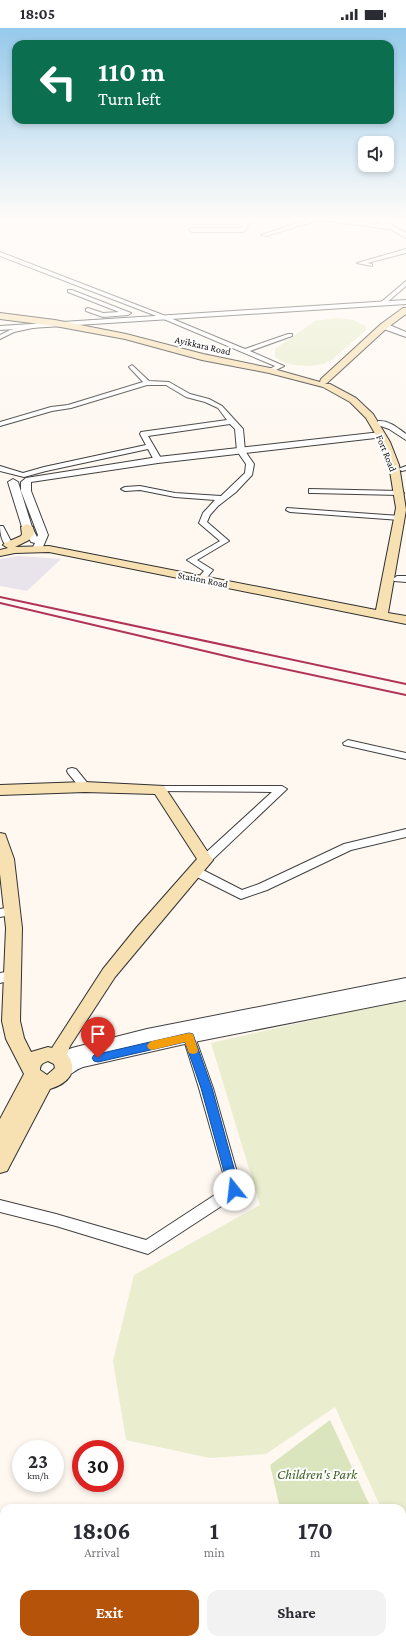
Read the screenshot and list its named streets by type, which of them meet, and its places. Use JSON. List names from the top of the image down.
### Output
{
  "streets": {
    "main road": ["Ayikkara Road", "Fort Road", "Station Road"]
  },
  "crossings": [
    ["Ayikkara Road", "Fort Road"],
    ["Fort Road", "Station Road"]
  ],
  "parks": ["Children's Park"],
  "page": {
    "status": "18:05",
    "turn": ["110 m", "Turn left"],
    "speed": "23 km/h",
    "limit": "30",
    "eta": [
      "18:06",
      "Arrival",
      "1",
      "min",
      "170",
      "m"
    ],
    "buttons": ["Exit", "Share"]
  }
}
